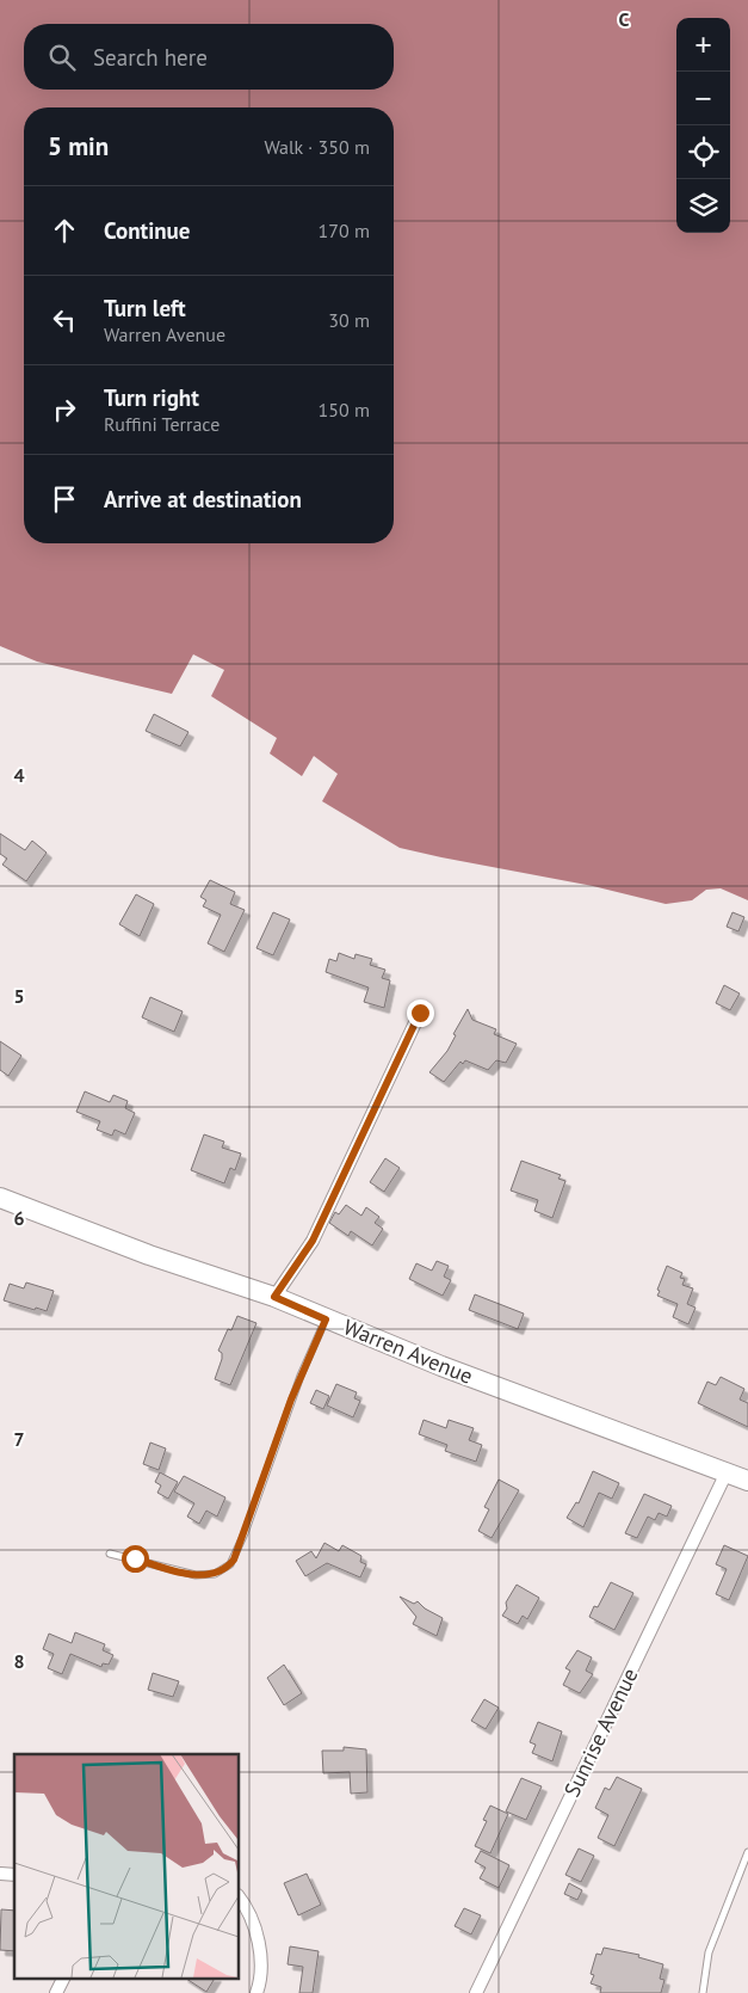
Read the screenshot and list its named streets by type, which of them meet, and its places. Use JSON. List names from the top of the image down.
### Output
{
  "streets": {
    "main road": ["Warren Avenue"],
    "street": ["Sunrise Avenue"]
  },
  "crossings": [
    ["Warren Avenue", "Sunrise Avenue"]
  ],
  "page": {
    "map_buttons": ["+", "−"],
    "search": "Search here",
    "heading": ["5 min", "Walk · 350 m"],
    "list": [
      ["Continue", "170 m"],
      ["Turn left", "Warren Avenue", "30 m"],
      ["Turn right", "Ruffini Terrace", "150 m"],
      "Arrive at destination"
    ]
  },
  "grid": {
    "columns": ["C"],
    "rows": [
      "4",
      "5",
      "6",
      "7",
      "8"
    ]
  }
}
